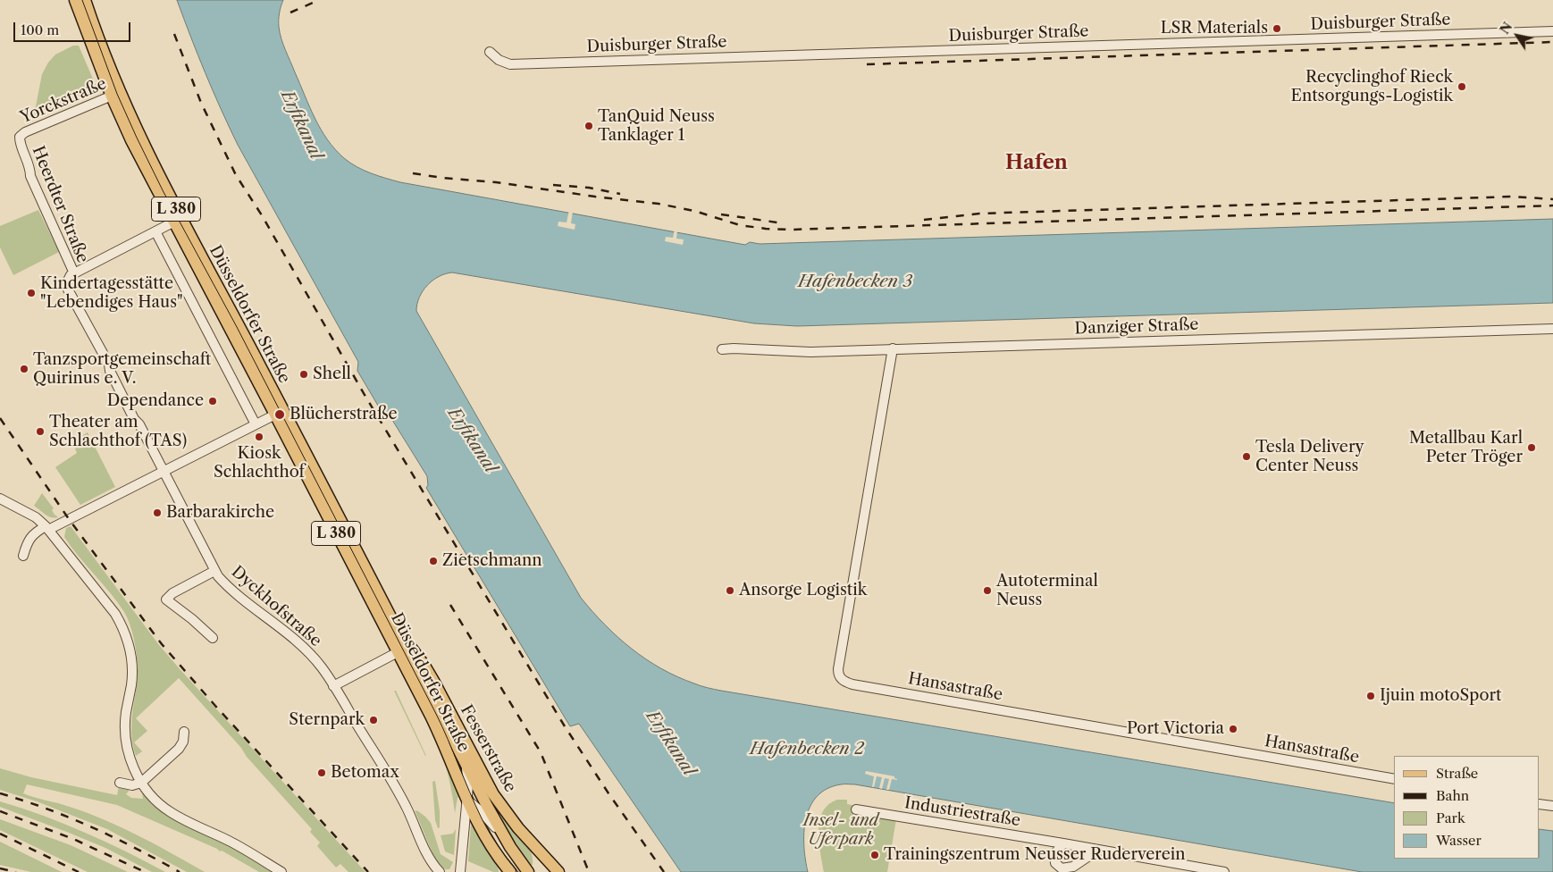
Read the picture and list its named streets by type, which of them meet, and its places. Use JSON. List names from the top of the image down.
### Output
{
  "streets": {
    "main road": ["L 380", "Düsseldorfer Straße", "Fesserstraße"],
    "street": [
      "Duisburger Straße",
      "Yorckstraße",
      "Heerdter Straße",
      "Danziger Straße",
      "Dyckhofstraße",
      "Hansastraße",
      "Industriestraße"
    ]
  },
  "crossings": [
    ["Yorckstraße", "Heerdter Straße"],
    ["Yorckstraße", "Düsseldorfer Straße"],
    ["Heerdter Straße", "Dyckhofstraße"],
    ["Düsseldorfer Straße", "Fesserstraße"],
    ["Danziger Straße", "Hansastraße"]
  ],
  "districts": ["Hafen"],
  "water": ["Erftkanal", "Hafenbecken 3", "Hafenbecken 2"],
  "parks": ["Insel- und Uferpark"],
  "places": [
    "LSR Materials",
    "Recyclinghof Rieck Entsorgungs-Logistik",
    "TanQuid Neuss Tanklager 1",
    "Kindertagesstätte \"Lebendiges Haus\"",
    "Tanzsportgemeinschaft Quirinus e. V.",
    "Shell",
    "Dependance",
    "Blücherstraße",
    "Theater am Schlachthof (TAS)",
    "Kiosk Schlachthof",
    "Metallbau Karl Peter Tröger",
    "Tesla Delivery Center Neuss",
    "Barbarakirche",
    "Zietschmann",
    "Ansorge Logistik",
    "Autoterminal Neuss",
    "Ijuin motoSport",
    "Sternpark",
    "Port Victoria",
    "Betomax",
    "Trainingszentrum Neusser Ruderverein"
  ],
  "legend": [
    "Straße",
    "Bahn",
    "Park",
    "Wasser"
  ],
  "scale_bar": "100 m",
  "north": "top left"
}
